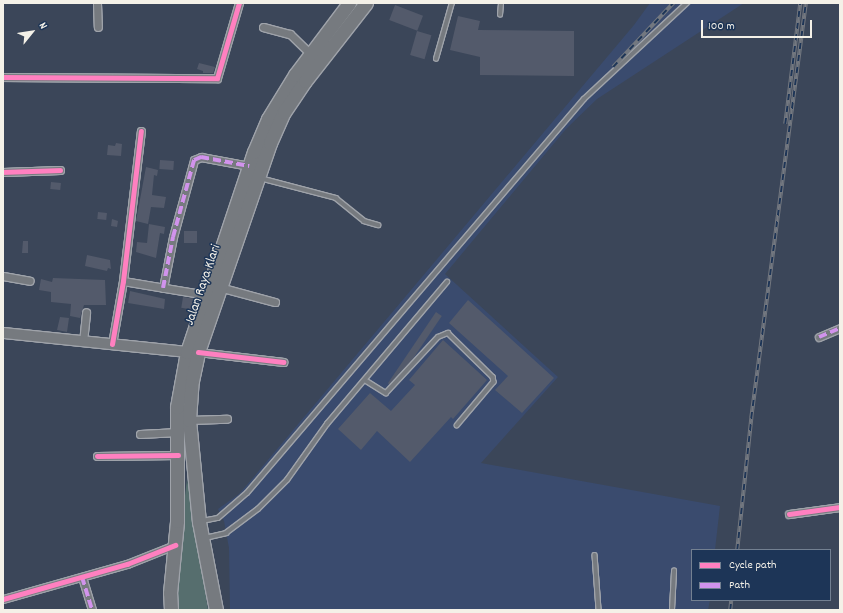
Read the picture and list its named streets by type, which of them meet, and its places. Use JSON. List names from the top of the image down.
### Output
{
  "streets": {
    "highway": ["Jalan Raya Klari"]
  },
  "legend": ["Cycle path", "Path"],
  "scale_bar": "100 m",
  "north": "top right"
}
